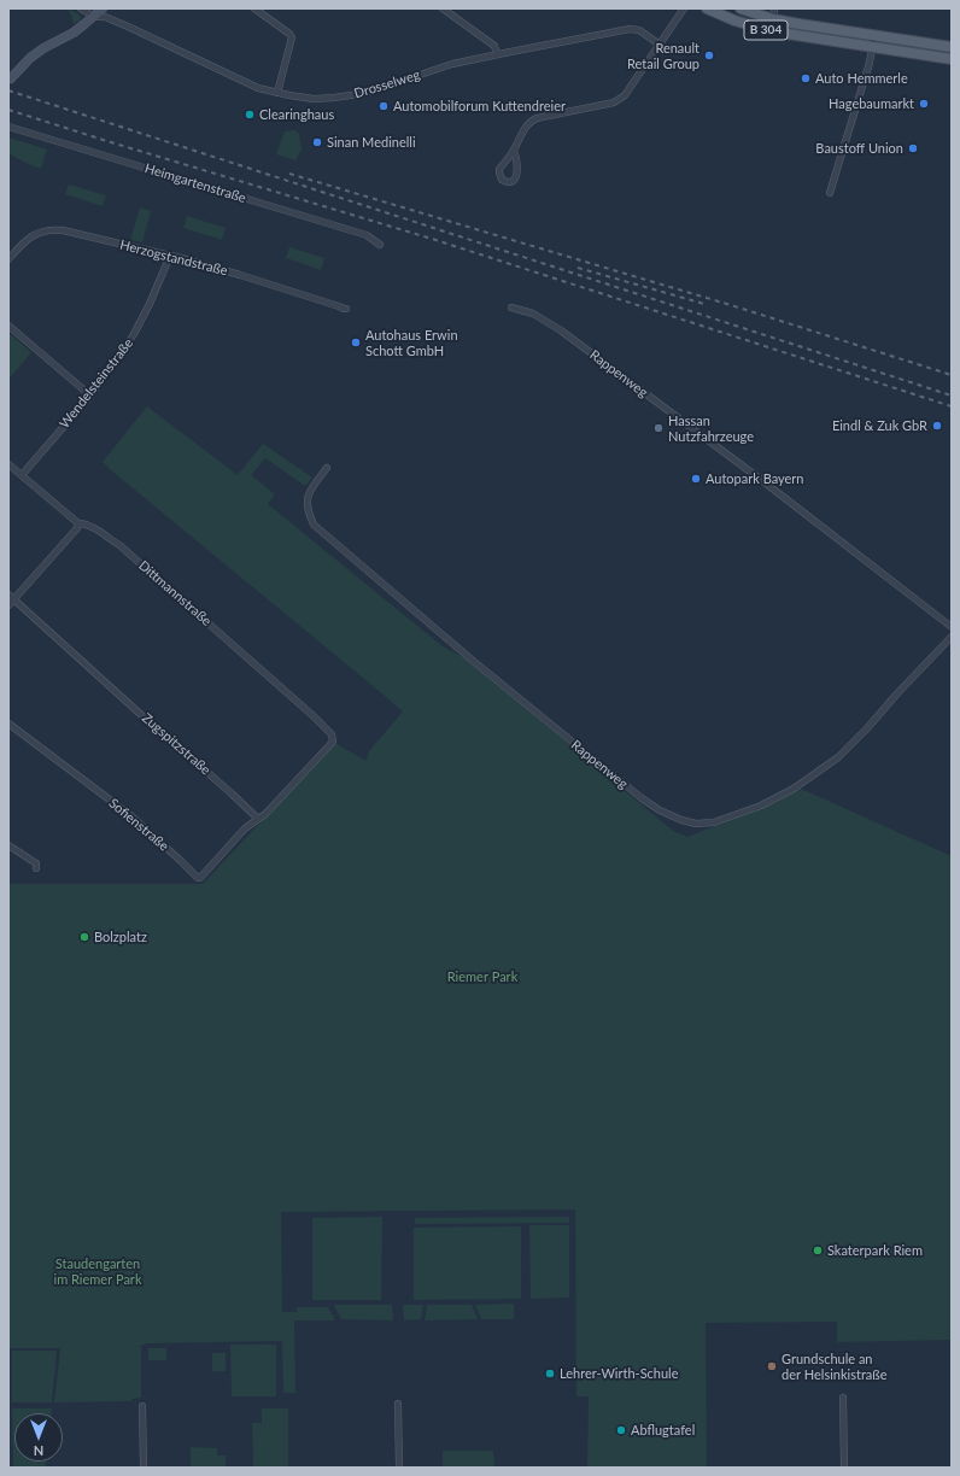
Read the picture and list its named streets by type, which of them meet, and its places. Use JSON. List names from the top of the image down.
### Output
{
  "streets": {
    "main road": ["B 304"],
    "street": [
      "Drosselweg",
      "Heimgartenstraße",
      "Herzogstandstraße",
      "Rappenweg",
      "Wendelsteinstraße",
      "Dittmannstraße",
      "Zugspitzstraße",
      "Sofienstraße"
    ]
  },
  "crossings": [
    ["Herzogstandstraße", "Wendelsteinstraße"],
    ["Wendelsteinstraße", "Dittmannstraße"],
    ["Dittmannstraße", "Zugspitzstraße"],
    ["Dittmannstraße", "Sofienstraße"],
    ["Zugspitzstraße", "Sofienstraße"]
  ],
  "parks": ["Riemer Park", "Staudengarten im Riemer Park"],
  "places": [
    "Renault Retail Group",
    "Auto Hemmerle",
    "Hagebaumarkt",
    "Automobilforum Kuttendreier",
    "Clearinghaus",
    "Sinan Medinelli",
    "Baustoff Union",
    "Autohaus Erwin Schott GmbH",
    "Eindl & Zuk GbR",
    "Hassan Nutzfahrzeuge",
    "Autopark Bayern",
    "Bolzplatz",
    "Skaterpark Riem",
    "Grundschule an der Helsinkistraße",
    "Lehrer-Wirth-Schule",
    "Abflugtafel"
  ],
  "north": "bottom"
}
